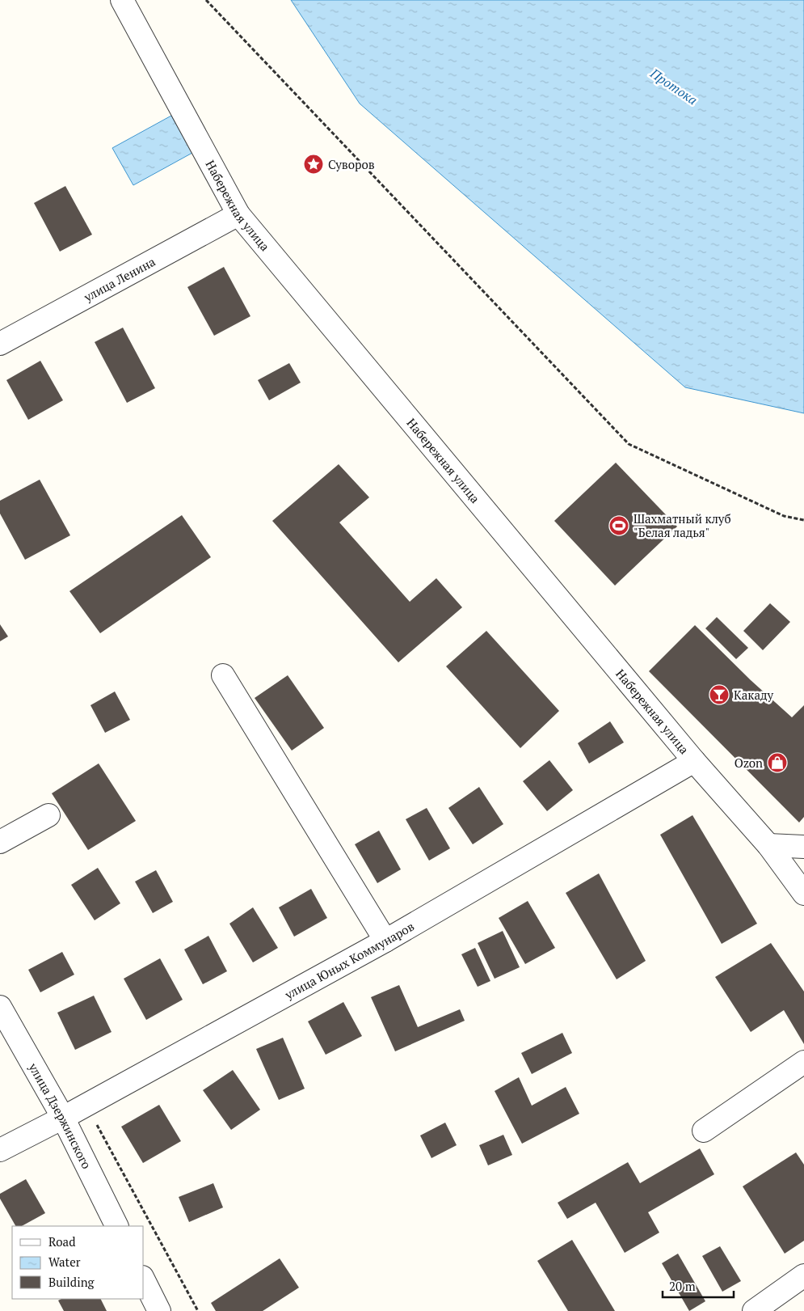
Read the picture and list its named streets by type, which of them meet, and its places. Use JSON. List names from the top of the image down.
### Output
{
  "streets": {
    "street": [
      "Набережная улица",
      "улица Ленина",
      "улица Юных Коммунаров",
      "улица Дзержинского"
    ]
  },
  "crossings": [
    ["Набережная улица", "улица Ленина"],
    ["Набережная улица", "улица Юных Коммунаров"],
    ["улица Юных Коммунаров", "улица Дзержинского"]
  ],
  "water": ["Протока"],
  "places": {
    "place": ["Суворов"],
    "sports": ["Шахматный клуб \"Белая ладья\""],
    "bar": ["Какаду"],
    "shop": ["Ozon"]
  },
  "legend": ["Road", "Water", "Building"],
  "scale_bar": "20 m"
}
